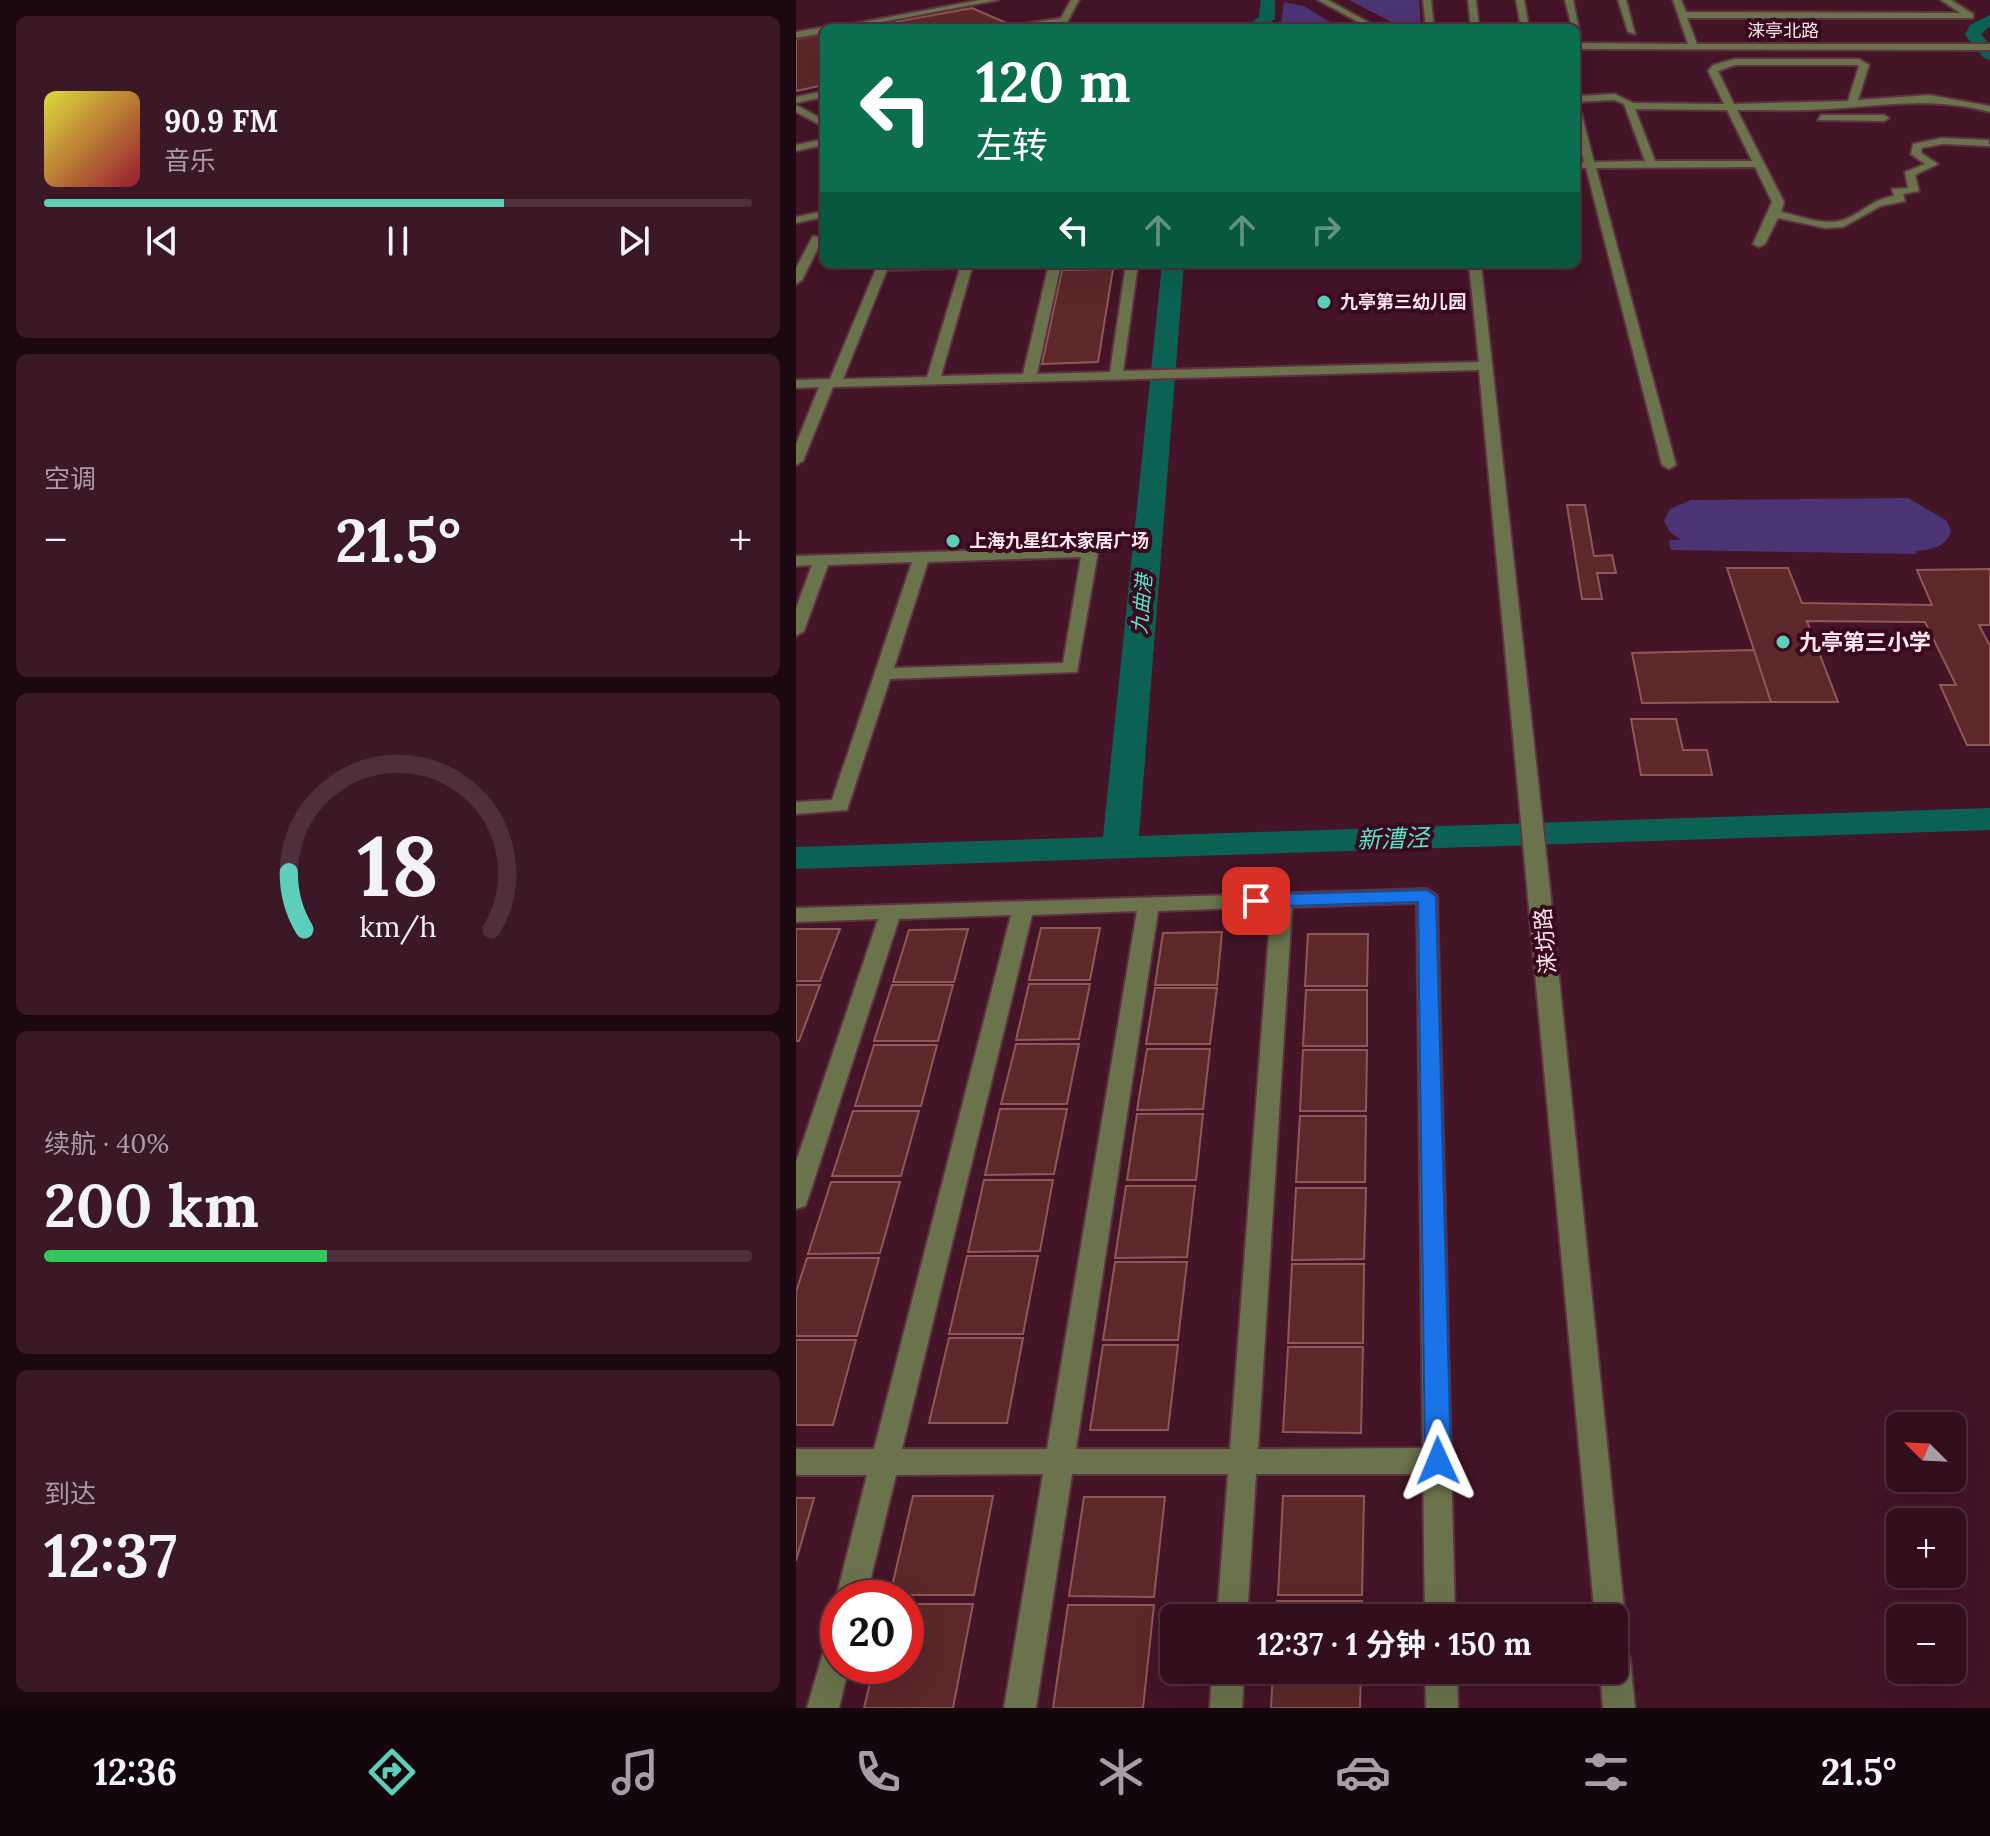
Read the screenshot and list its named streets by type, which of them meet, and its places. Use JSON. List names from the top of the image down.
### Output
{
  "streets": {
    "street": ["涞亭北路", "涞坊路"]
  },
  "water": ["九曲港", "新漕泾"],
  "places": ["九亭第三幼儿园", "上海九星红木家居广场", "九亭第三小学"],
  "north": "top left",
  "page": {
    "turn": ["120 m", "左转"],
    "song": ["90.9 FM", "音乐"],
    "tile": [
      "空调",
      ["续航 · 40%", "200 km"],
      ["到达", "12:37"]
    ],
    "heat": ["−", "21.5°", "+"],
    "map_buttons": ["+", "−"],
    "limit": "20",
    "trip": "12:37 · 1 分钟 · 150 m",
    "tabs": ["12:36", "21.5°"],
    "gauge": ["18", "km/h"]
  }
}
